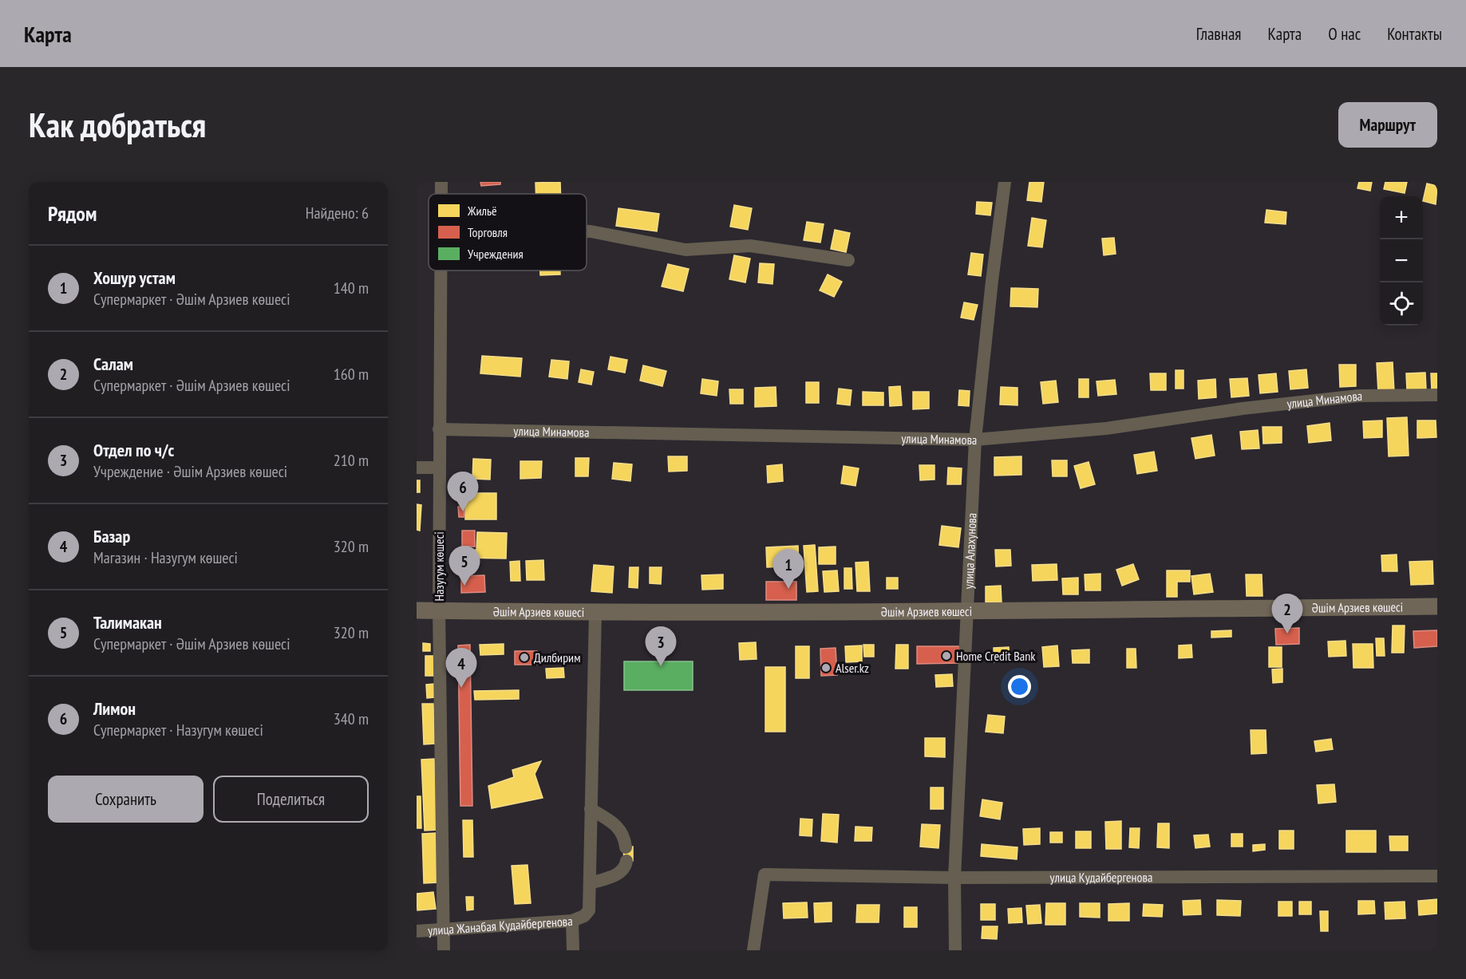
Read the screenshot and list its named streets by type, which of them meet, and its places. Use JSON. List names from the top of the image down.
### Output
{
  "streets": {
    "main road": ["Әшім Арзиев көшесі"],
    "street": [
      "улица Минамова",
      "улица Алахунова",
      "Назугум көшесі",
      "улица Кудайбергенова",
      "улица Жанабая Кудайбергенова"
    ]
  },
  "crossings": [
    ["улица Минамова", "улица Алахунова"],
    ["улица Минамова", "Назугум көшесі"],
    ["улица Алахунова", "Әшім Арзиев көшесі"],
    ["улица Алахунова", "улица Кудайбергенова"],
    ["Назугум көшесі", "Әшім Арзиев көшесі"],
    ["Назугум көшесі", "улица Жанабая Кудайбергенова"]
  ],
  "places": ["Home Credit Bank", "Дилбирим", "Alser.kz"],
  "legend": ["Жильё", "Торговля", "Учреждения"],
  "page": {
    "header": "Карта",
    "nav": [
      "Главная",
      "Карта",
      "О нас",
      "Контакты"
    ],
    "buttons": [
      "Маршрут",
      ["Сохранить", "Поделиться"]
    ],
    "title": "Как добраться",
    "heading": ["Рядом", "Найдено: 6"],
    "map_buttons": ["+", "−"],
    "list": [
      {
        "mark": "1",
        "name": "Хошур устам",
        "note": "Супермаркет · Әшім Арзиев көшесі",
        "value": "140 m"
      },
      {
        "mark": "2",
        "name": "Салам",
        "note": "Супермаркет · Әшім Арзиев көшесі",
        "value": "160 m"
      },
      {
        "mark": "3",
        "name": "Отдел по ч/с",
        "note": "Учреждение · Әшім Арзиев көшесі",
        "value": "210 m"
      },
      {
        "mark": "4",
        "name": "Базар",
        "note": "Магазин · Назугум көшесі",
        "value": "320 m"
      },
      {
        "mark": "5",
        "name": "Талимакан",
        "note": "Супермаркет · Әшім Арзиев көшесі",
        "value": "320 m"
      },
      {
        "mark": "6",
        "name": "Лимон",
        "note": "Супермаркет · Назугум көшесі",
        "value": "340 m"
      }
    ],
    "pins": [
      "6",
      "5",
      "1",
      "2",
      "3",
      "4"
    ]
  }
}
